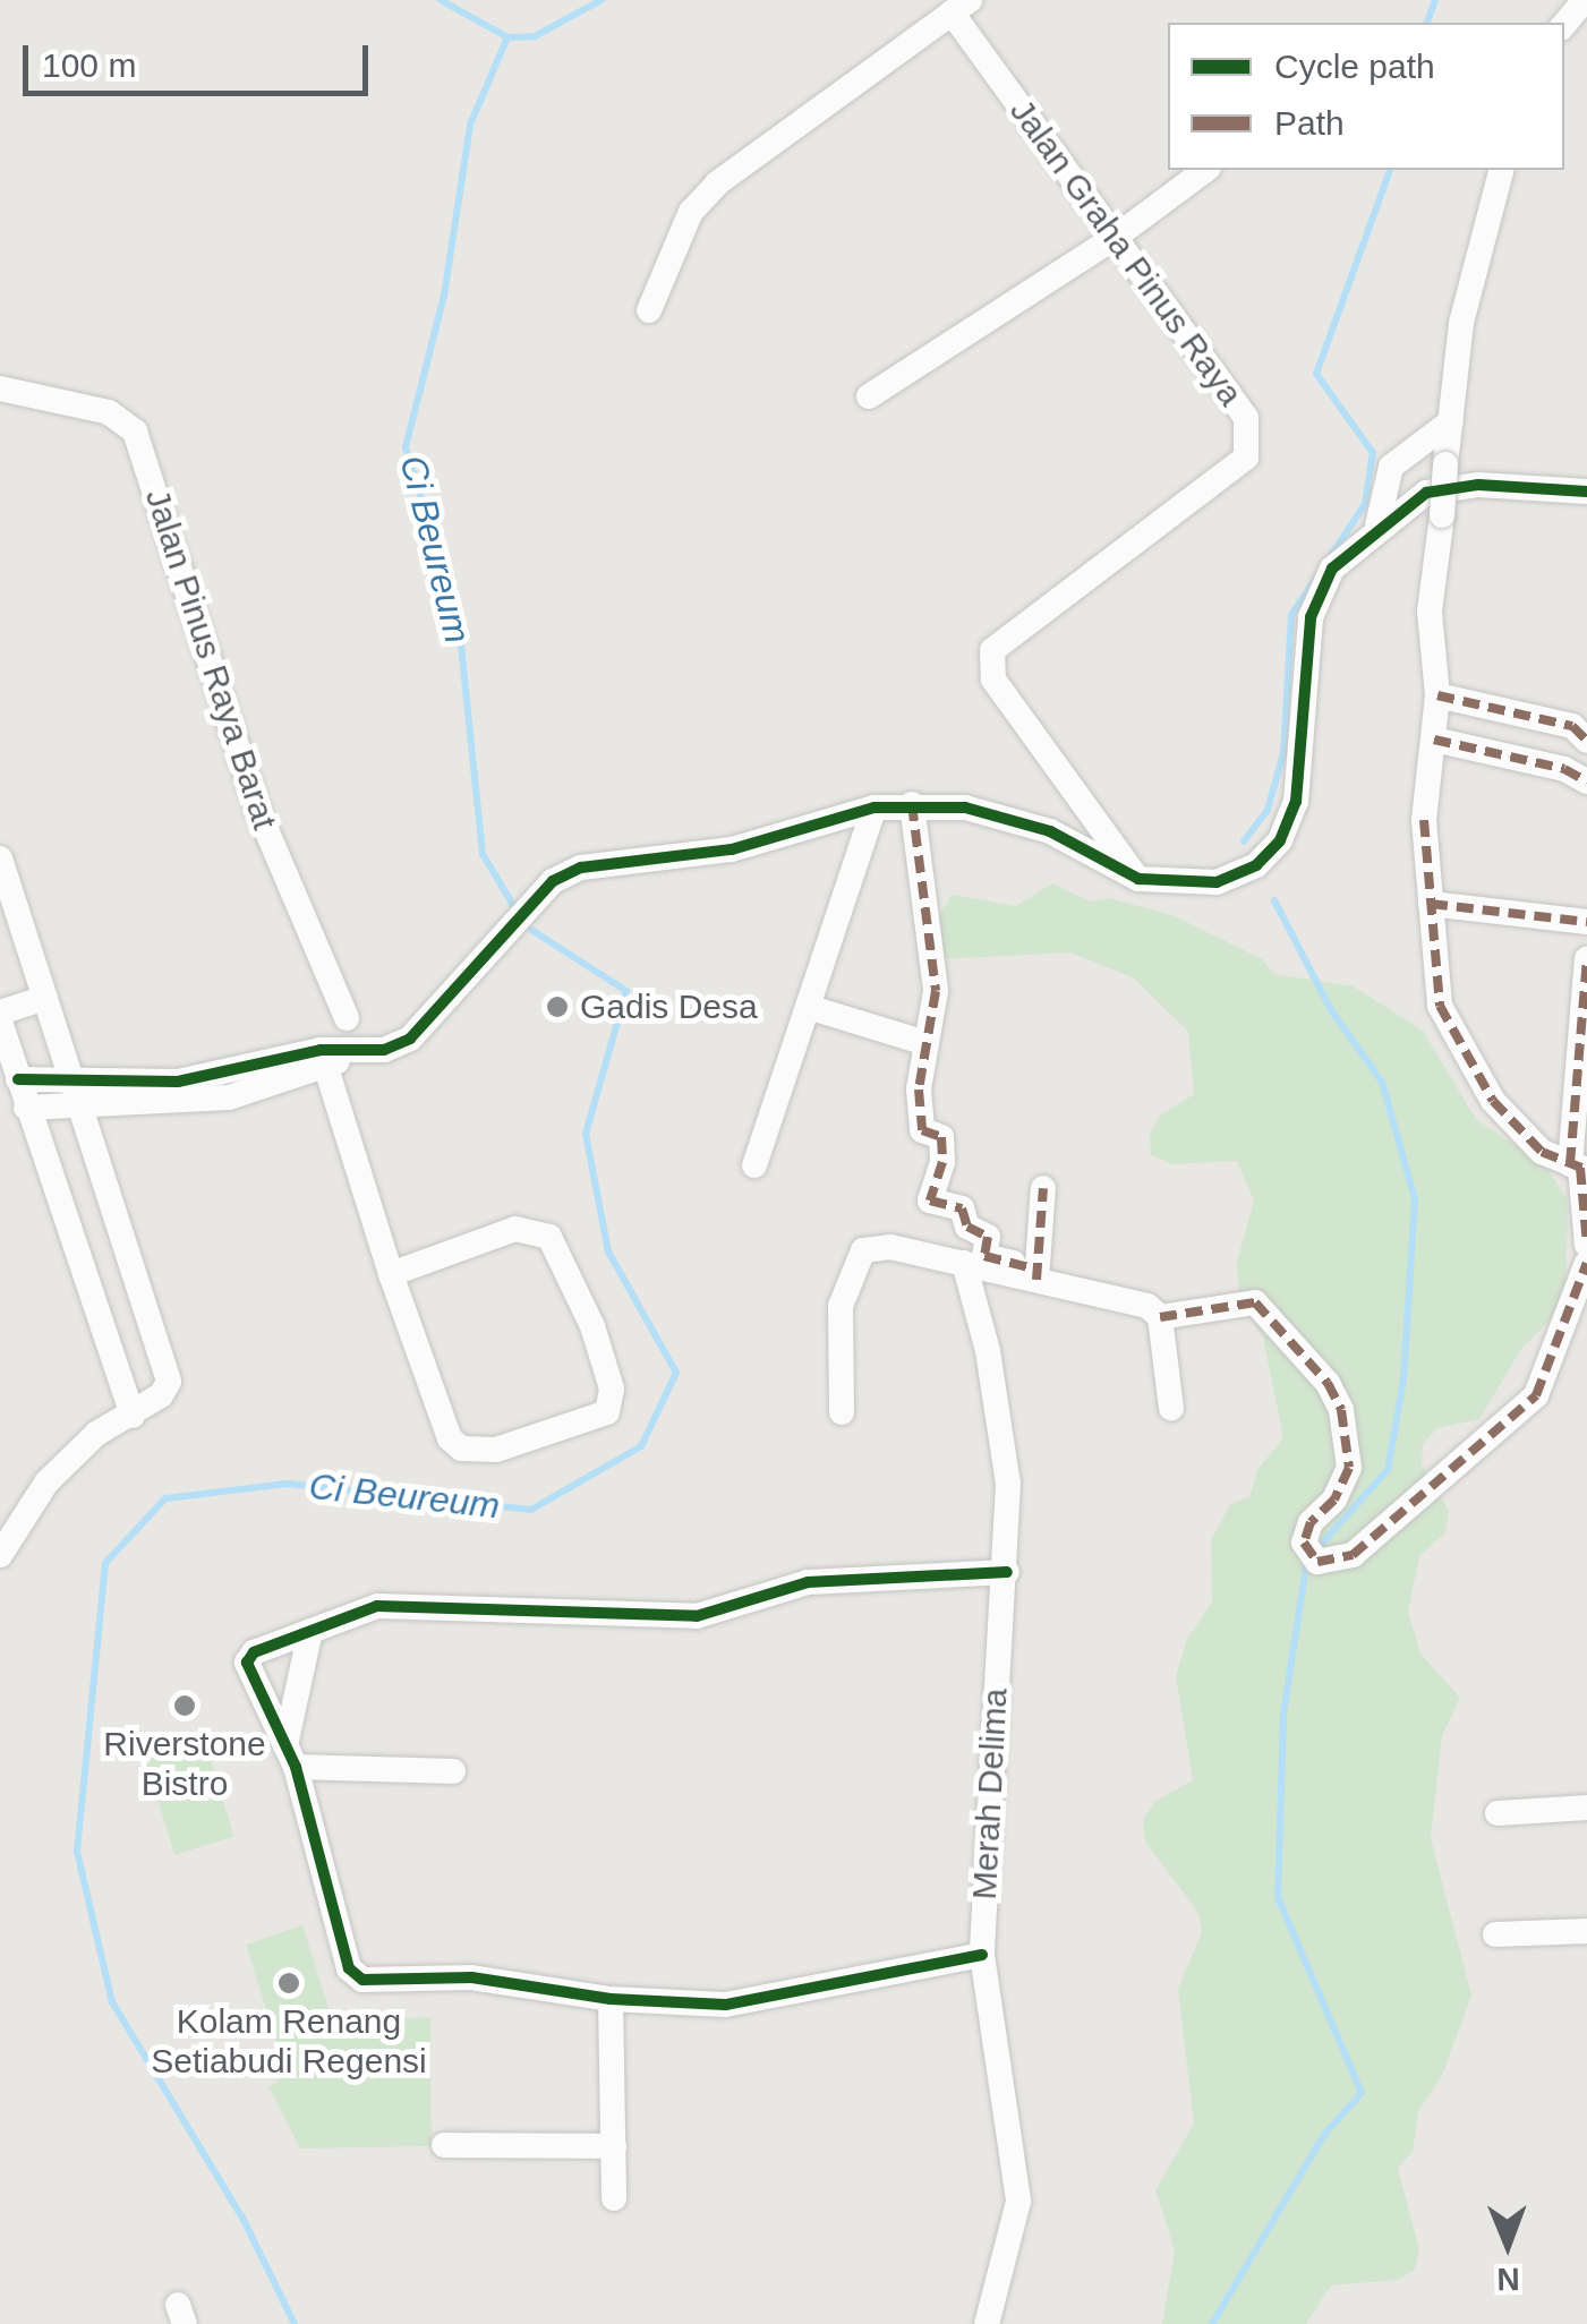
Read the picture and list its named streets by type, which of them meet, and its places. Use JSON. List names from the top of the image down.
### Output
{
  "streets": {
    "street": ["Jalan Graha Pinus Raya", "Jalan Pinus Raya Barat", "Merah Delima"]
  },
  "water": ["Ci Beureum"],
  "places": ["Gadis Desa", "Riverstone Bistro", "Kolam Renang Setiabudi Regensi"],
  "legend": ["Cycle path", "Path"],
  "scale_bar": "100 m",
  "north": "bottom"
}
